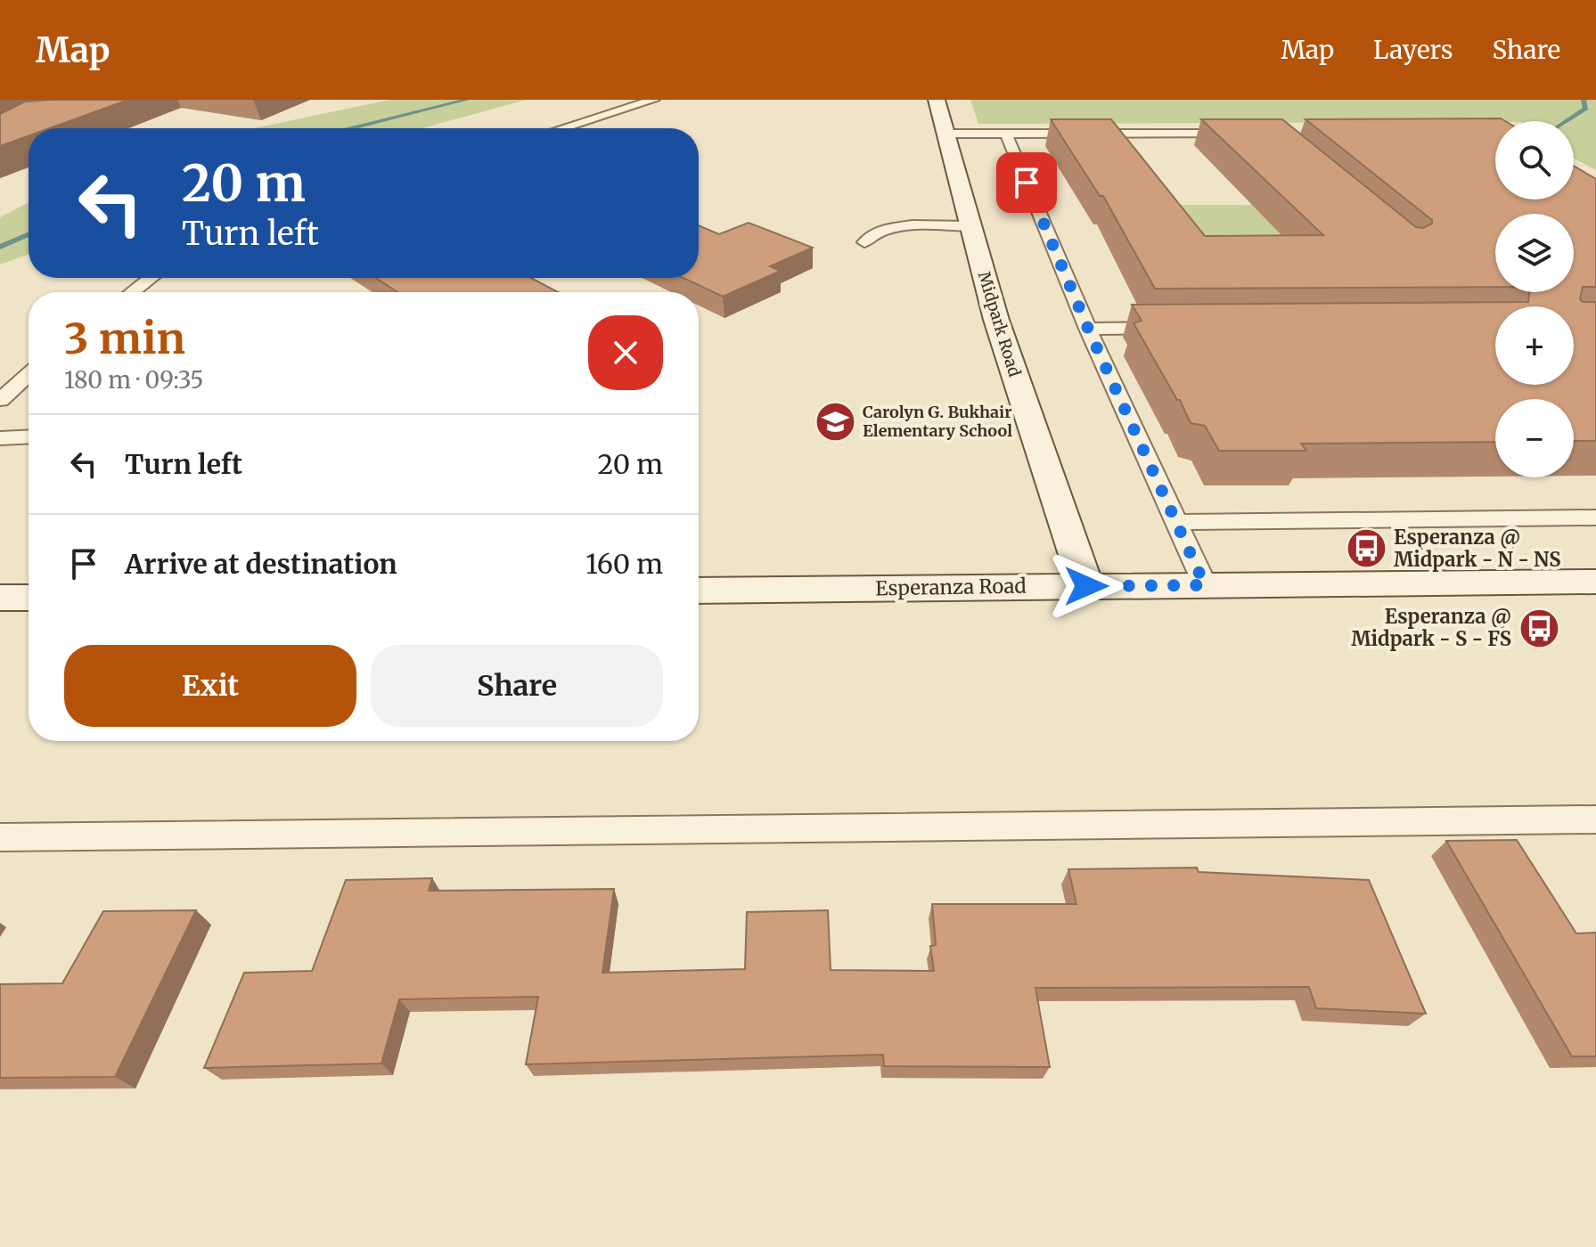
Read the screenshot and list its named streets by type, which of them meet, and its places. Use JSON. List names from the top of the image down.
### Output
{
  "streets": {
    "street": ["Midpark Road", "Esperanza Road"]
  },
  "crossings": [
    ["Midpark Road", "Esperanza Road"]
  ],
  "places": {
    "school or university": ["Carolyn G. Bukhair Elementary School"],
    "bus stop": ["Esperanza @ Midpark - N - NS", "Esperanza @ Midpark - S - FS"]
  },
  "page": {
    "header": "Map",
    "nav": ["Map", "Layers", "Share"],
    "map_buttons": ["+", "−"],
    "turn": ["20 m", "Turn left"],
    "heading": ["3 min", "180 m · 09:35"],
    "list": [
      {
        "name": "Turn left",
        "value": "20 m"
      },
      {
        "name": "Arrive at destination",
        "value": "160 m"
      }
    ],
    "buttons": ["Exit", "Share"]
  }
}
